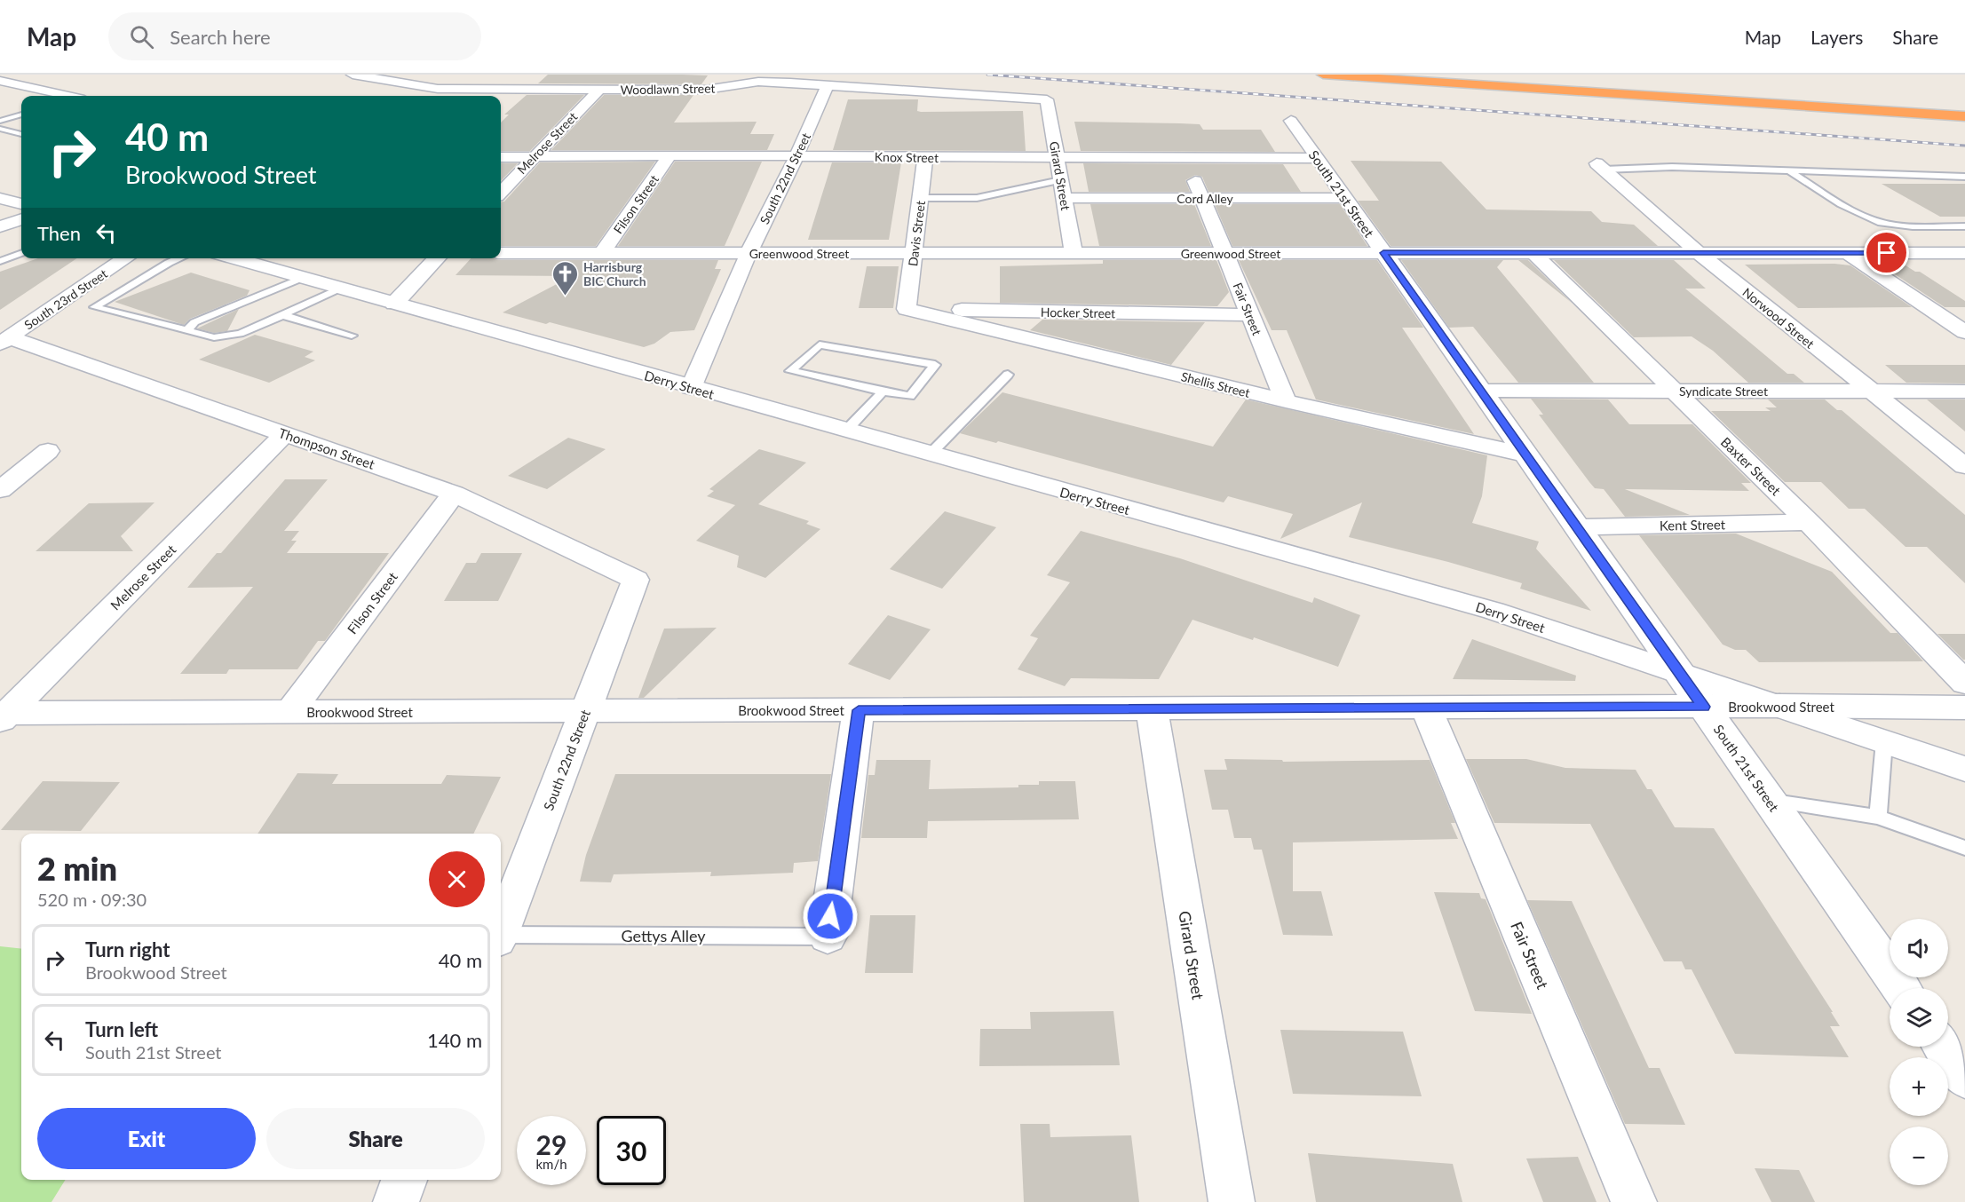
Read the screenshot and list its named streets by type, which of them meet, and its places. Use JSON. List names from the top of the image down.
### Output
{
  "streets": {
    "street": [
      "Woodlawn Street",
      "Melrose Street",
      "Knox Street",
      "Girard Street",
      "South 22nd Street",
      "South 21st Street",
      "Cord Alley",
      "Filson Street",
      "Davis Street",
      "Greenwood Street",
      "South 23rd Street",
      "Fair Street",
      "Hocker Street",
      "Norwood Street",
      "Derry Street",
      "Shellis Street",
      "Syndicate Street",
      "Thompson Street",
      "Baxter Street",
      "Kent Street",
      "Brookwood Street"
    ],
    "lane": ["Gettys Alley"]
  },
  "crossings": [
    ["Woodlawn Street", "Melrose Street"],
    ["Woodlawn Street", "Girard Street"],
    ["Woodlawn Street", "South 22nd Street"],
    ["Melrose Street", "Knox Street"],
    ["Melrose Street", "Thompson Street"],
    ["Melrose Street", "Brookwood Street"],
    ["Knox Street", "Girard Street"],
    ["Knox Street", "South 22nd Street"],
    ["Knox Street", "South 21st Street"],
    ["Knox Street", "Filson Street"],
    ["Knox Street", "Davis Street"],
    ["Knox Street", "Fair Street"],
    ["Girard Street", "Cord Alley"],
    ["Girard Street", "Greenwood Street"],
    ["Girard Street", "Brookwood Street"],
    ["South 22nd Street", "Greenwood Street"],
    ["South 22nd Street", "Derry Street"],
    ["South 22nd Street", "Thompson Street"],
    ["South 22nd Street", "Brookwood Street"],
    ["South 21st Street", "Cord Alley"],
    ["South 21st Street", "Greenwood Street"],
    ["South 21st Street", "Derry Street"],
    ["South 21st Street", "Shellis Street"],
    ["South 21st Street", "Syndicate Street"],
    ["South 21st Street", "Kent Street"],
    ["South 21st Street", "Brookwood Street"],
    ["Cord Alley", "Fair Street"],
    ["Filson Street", "Greenwood Street"],
    ["Filson Street", "Thompson Street"],
    ["Filson Street", "Brookwood Street"],
    ["Davis Street", "Greenwood Street"],
    ["Davis Street", "Hocker Street"],
    ["Davis Street", "Shellis Street"],
    ["Greenwood Street", "Fair Street"],
    ["Greenwood Street", "Norwood Street"],
    ["Greenwood Street", "Baxter Street"],
    ["South 23rd Street", "Thompson Street"],
    ["Fair Street", "Hocker Street"],
    ["Fair Street", "Shellis Street"],
    ["Fair Street", "Brookwood Street"],
    ["Hocker Street", "Shellis Street"],
    ["Norwood Street", "Syndicate Street"],
    ["Derry Street", "Brookwood Street"],
    ["Syndicate Street", "Baxter Street"],
    ["Baxter Street", "Kent Street"]
  ],
  "places": {
    "church": ["Harrisburg BIC Church"]
  },
  "page": {
    "header": "Map",
    "search": "Search here",
    "nav": ["Map", "Layers", "Share"],
    "turn": ["40 m", "Brookwood Street"],
    "then": "Then",
    "heading": ["2 min", "520 m · 09:30"],
    "map_buttons": ["+", "−"],
    "list": [
      {
        "name": "Turn right",
        "note": "Brookwood Street",
        "value": "40 m"
      },
      {
        "name": "Turn left",
        "note": "South 21st Street",
        "value": "140 m"
      }
    ],
    "buttons": ["Exit", "Share"],
    "speed": "29 km/h",
    "limit": "30"
  }
}
